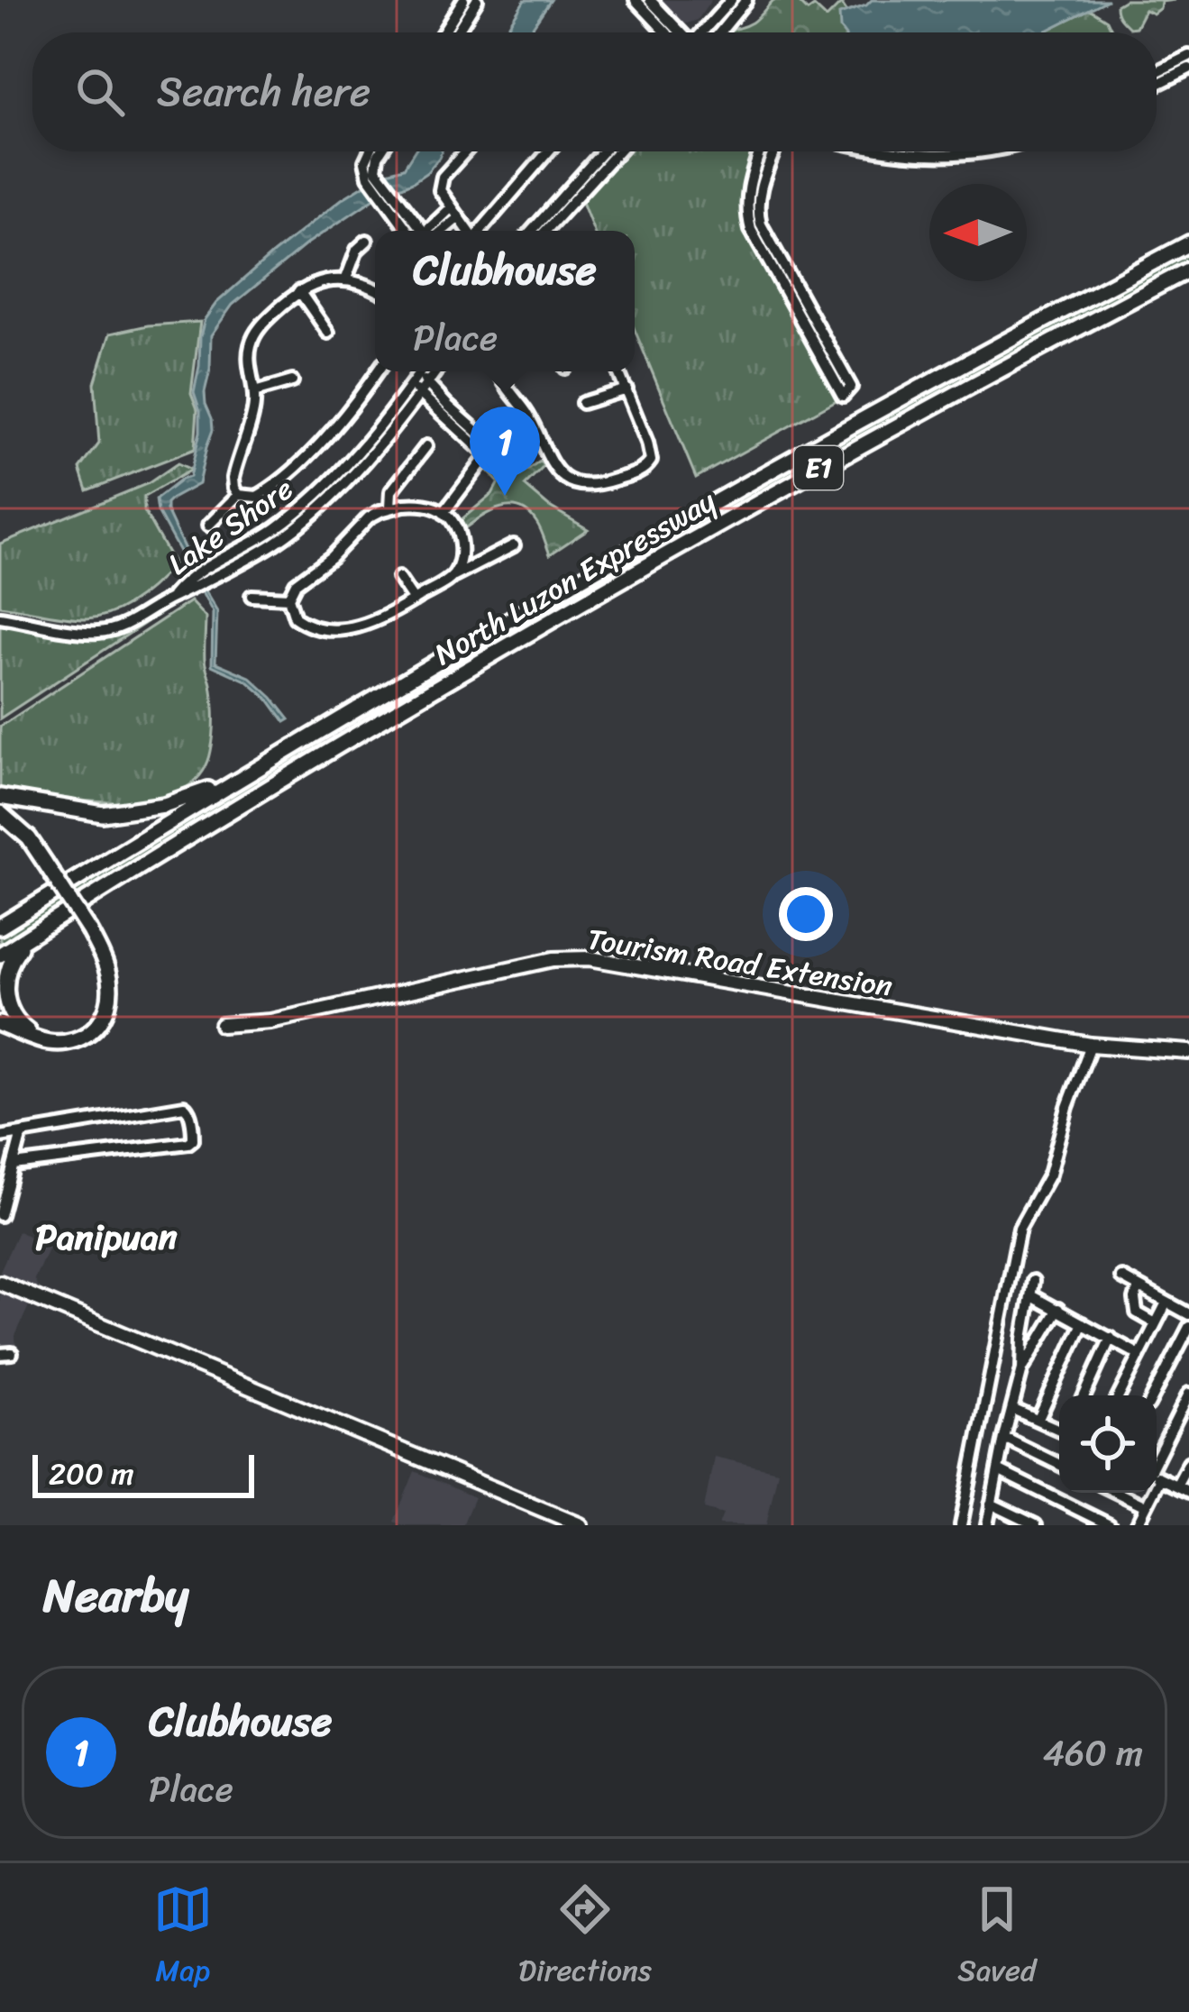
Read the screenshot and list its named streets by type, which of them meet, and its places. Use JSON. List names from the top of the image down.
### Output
{
  "streets": {
    "highway": ["E1", "North Luzon Expressway"],
    "main road": ["Tourism Road Extension"],
    "street": ["Lake Shore"]
  },
  "districts": ["Panipuan"],
  "scale_bar": "200 m",
  "north": "left",
  "page": {
    "search": "Search here",
    "popup": ["Clubhouse", "Place"],
    "pins": "1",
    "scale": "200 m",
    "heading": "Nearby",
    "list": [
      {
        "mark": "1",
        "name": "Clubhouse",
        "note": "Place",
        "value": "460 m"
      }
    ],
    "nav": ["Map", "Directions", "Saved"]
  }
}
